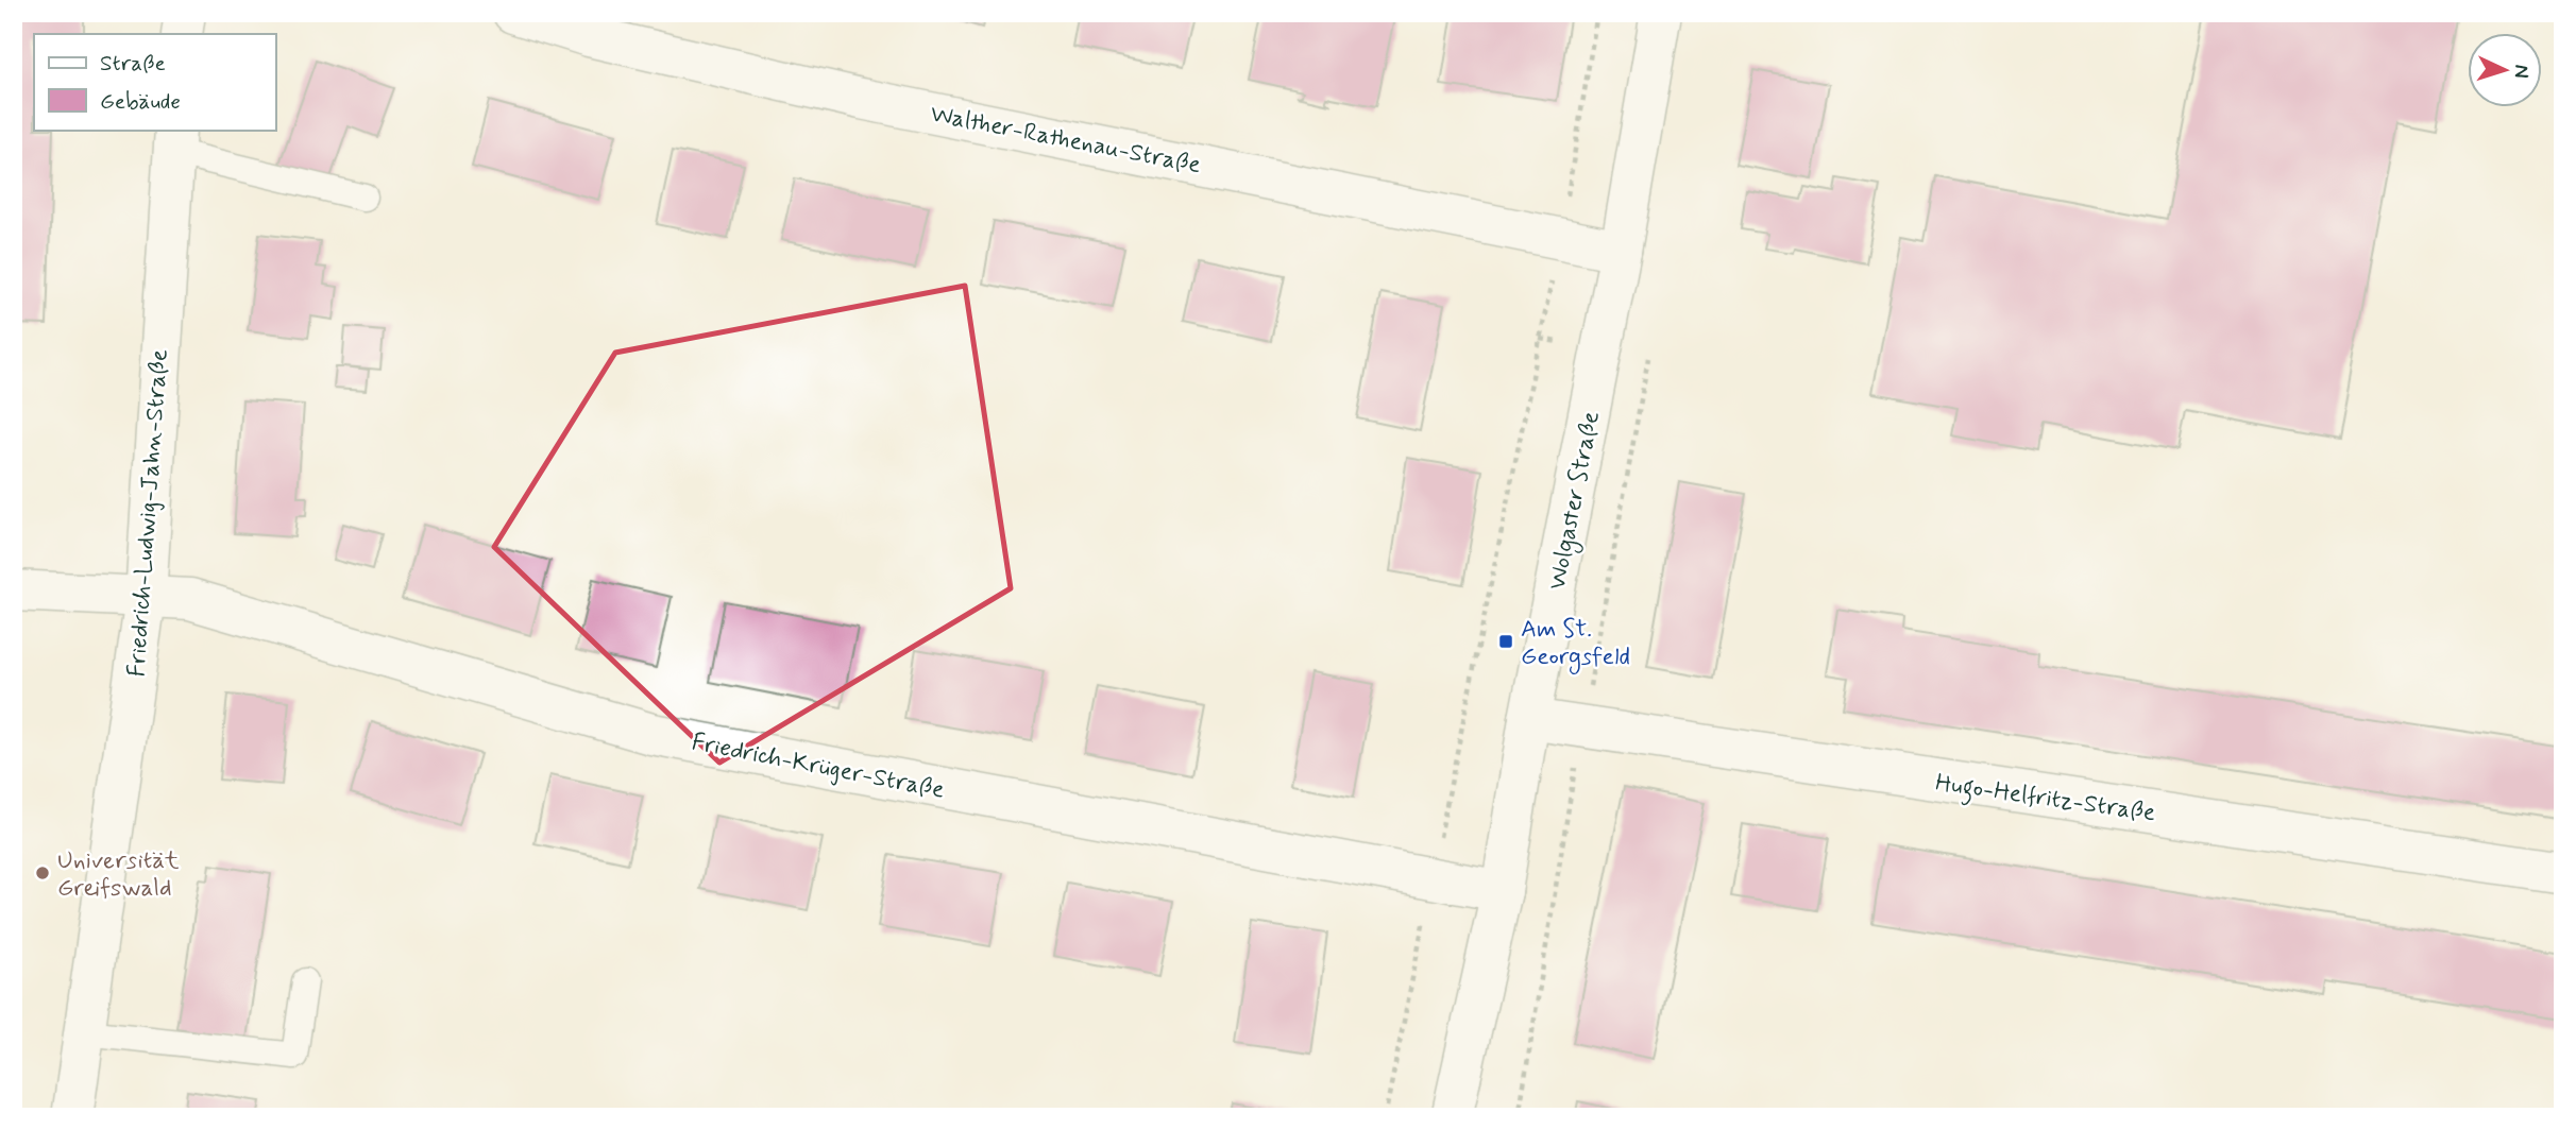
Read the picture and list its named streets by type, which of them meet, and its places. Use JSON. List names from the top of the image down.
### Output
{
  "streets": {
    "street": [
      "Walther-Rathenau-Straße",
      "Wolgaster Straße",
      "Friedrich-Ludwig-Jahn-Straße",
      "Friedrich-Krüger-Straße",
      "Hugo-Helfritz-Straße"
    ]
  },
  "crossings": [
    ["Walther-Rathenau-Straße", "Wolgaster Straße"],
    ["Wolgaster Straße", "Friedrich-Krüger-Straße"],
    ["Wolgaster Straße", "Hugo-Helfritz-Straße"],
    ["Friedrich-Ludwig-Jahn-Straße", "Friedrich-Krüger-Straße"]
  ],
  "places": {
    "transit": ["Am St. Georgsfeld"],
    "other": ["Universität Greifswald"]
  },
  "legend": ["Straße", "Gebäude"],
  "north": "right"
}
